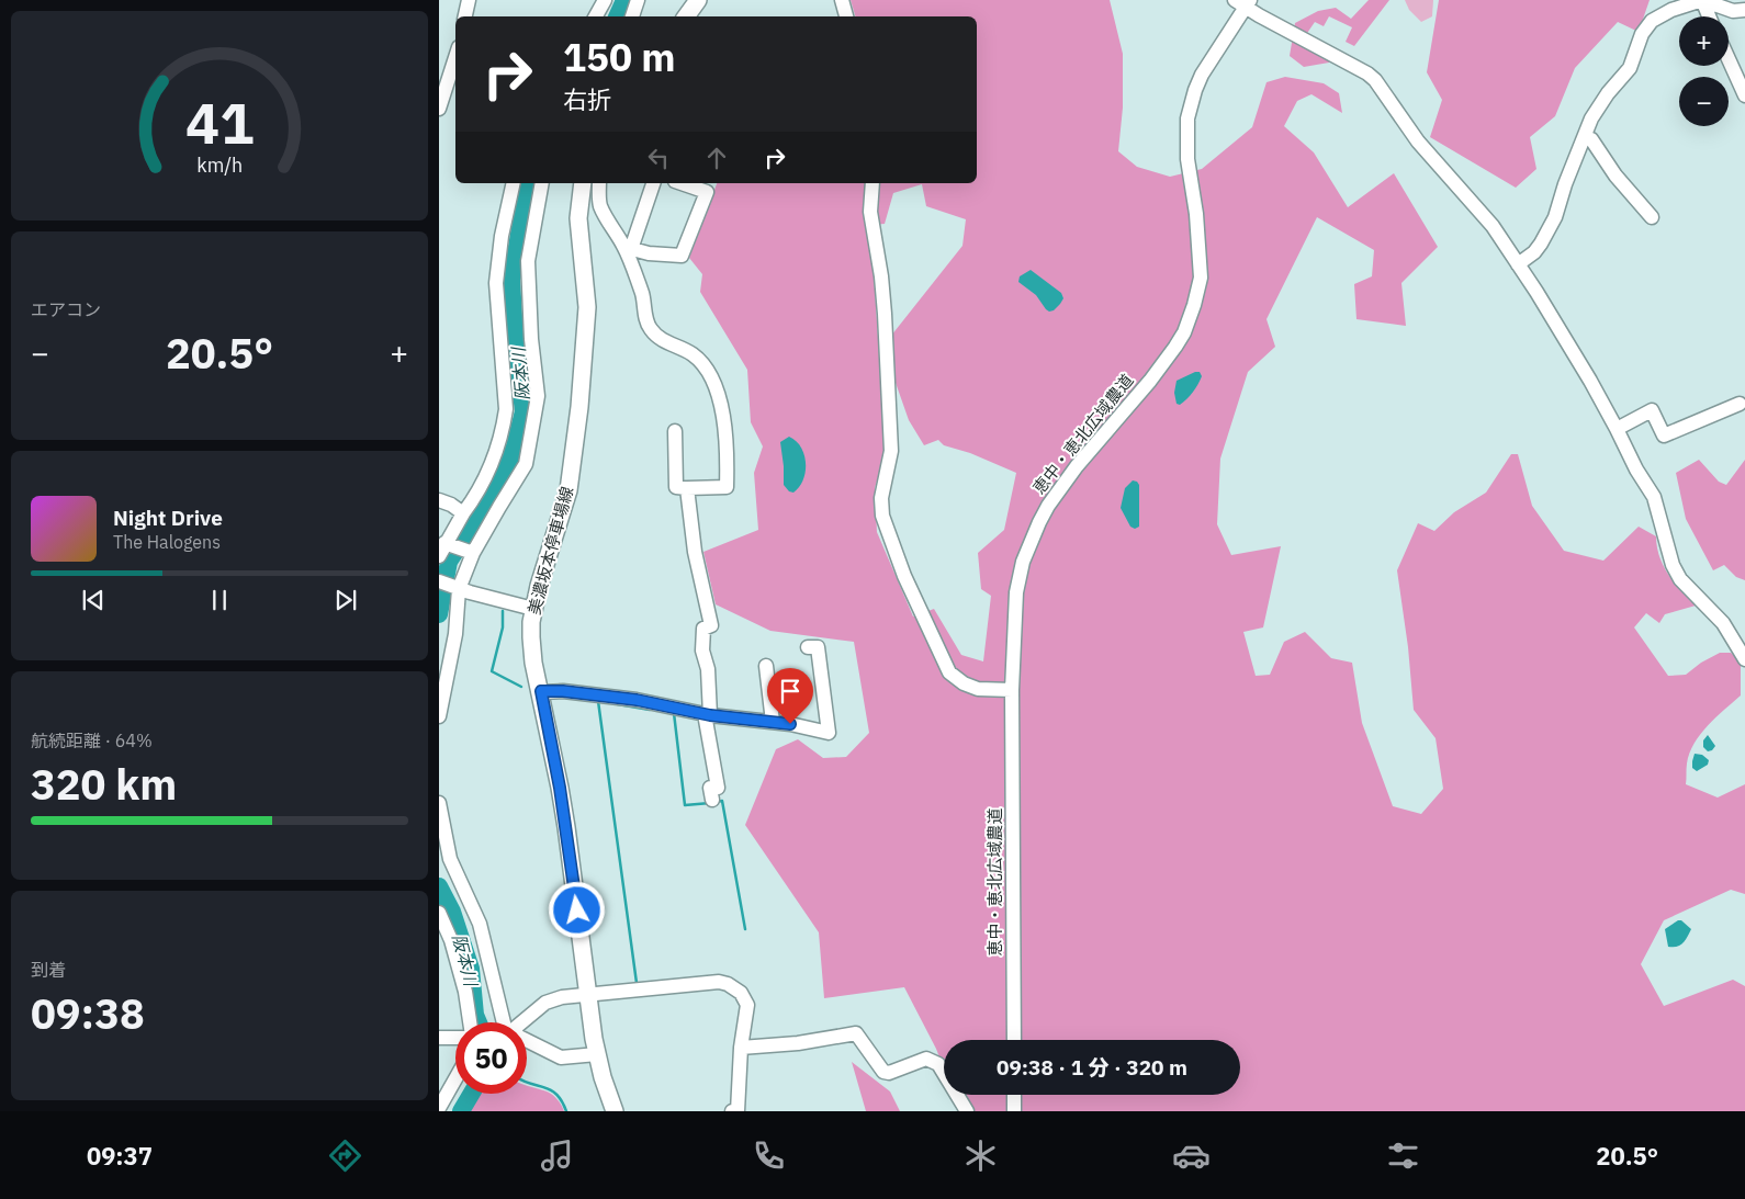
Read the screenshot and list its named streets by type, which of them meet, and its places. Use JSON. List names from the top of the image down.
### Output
{
  "streets": {
    "main road": ["美濃坂本停車場線"],
    "street": ["恵中・恵北広域農道"]
  },
  "water": ["阪本川"],
  "page": {
    "map_buttons": ["+", "−"],
    "turn": ["150 m", "右折"],
    "tile": [
      "エアコン",
      ["航続距離 · 64%", "320 km"],
      ["到着", "09:38"]
    ],
    "heat": ["−", "20.5°", "+"],
    "song": ["Night Drive", "The Halogens"],
    "limit": "50",
    "trip": "09:38 · 1 分 · 320 m",
    "tabs": ["09:37", "20.5°"],
    "gauge": ["41", "km/h"]
  }
}
